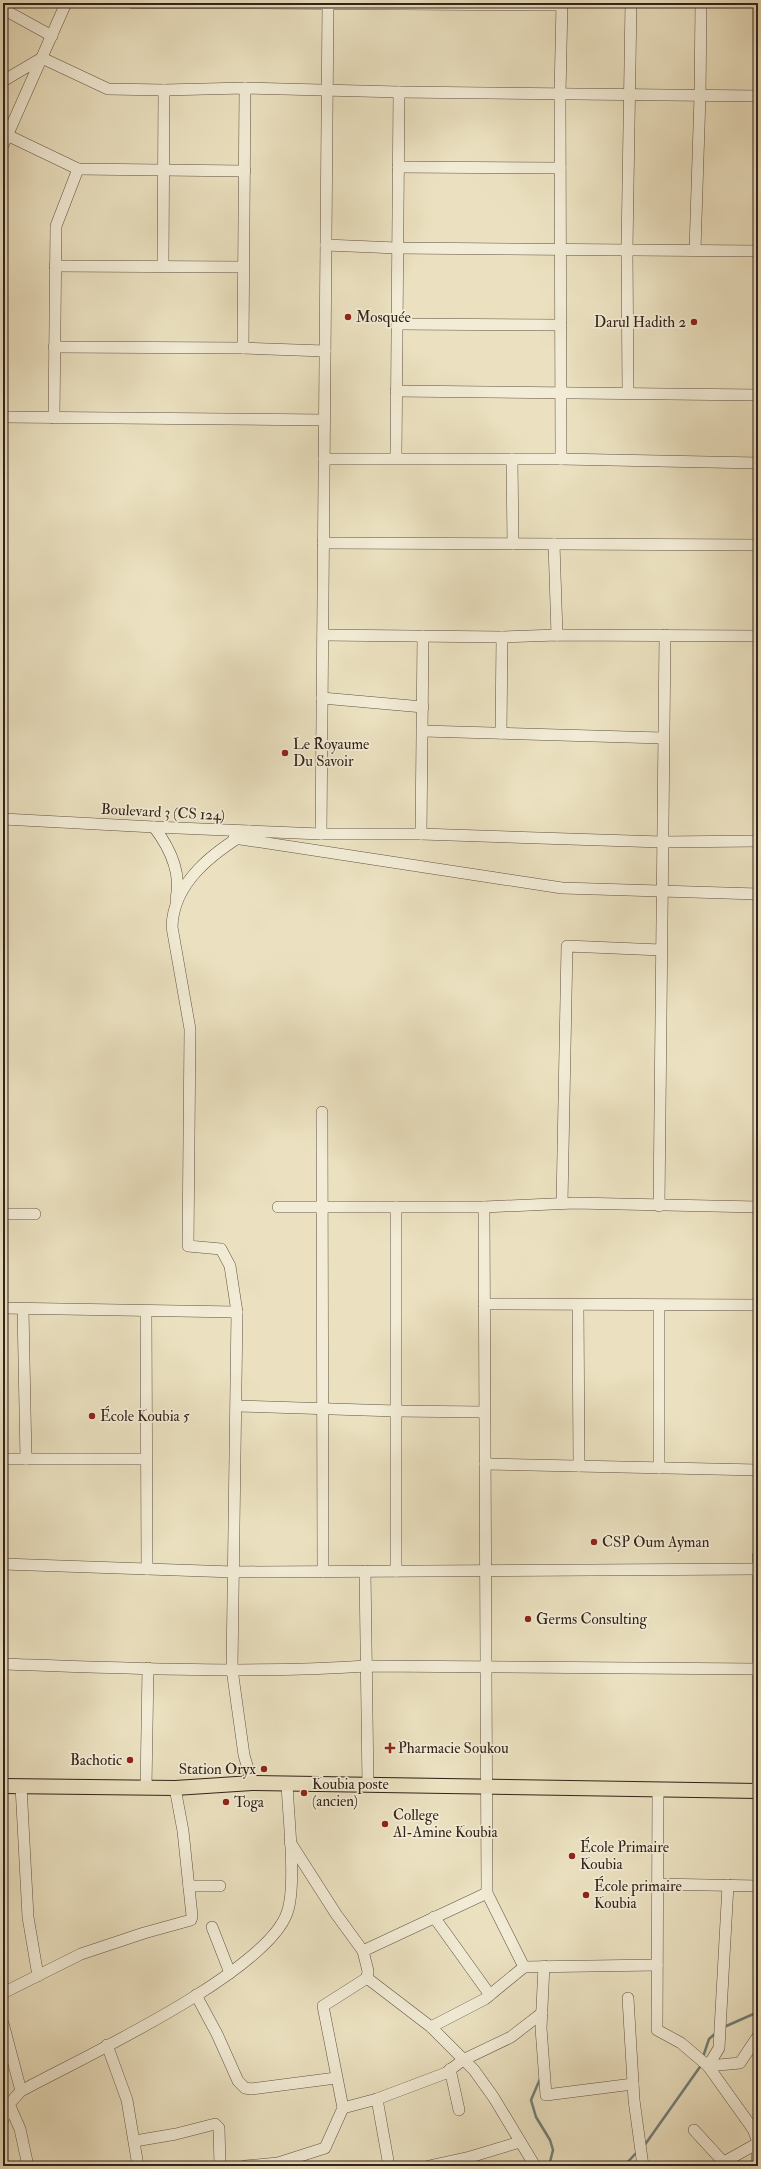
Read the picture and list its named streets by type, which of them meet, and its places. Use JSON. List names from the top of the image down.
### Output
{
  "streets": {
    "street": ["Boulevard 3 (CS 124)"]
  },
  "places": {
    "other": [
      "Mosquée",
      "Darul Hadith 2",
      "Le Royaume Du Savoir",
      "École Koubia 5",
      "CSP Oum Ayman",
      "Germs Consulting",
      "Bachotic",
      "Station Oryx",
      "Koubia poste (ancien)",
      "Toga",
      "College Al-Amine Koubia",
      "École Primaire Koubia",
      "École primaire Koubia"
    ],
    "health": ["Pharmacie Soukou"]
  }
}
